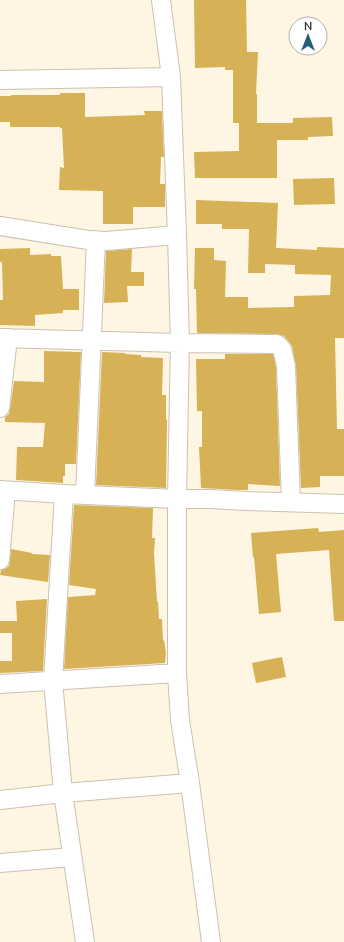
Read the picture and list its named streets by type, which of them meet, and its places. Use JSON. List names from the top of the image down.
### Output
{
  "north": "top"
}
